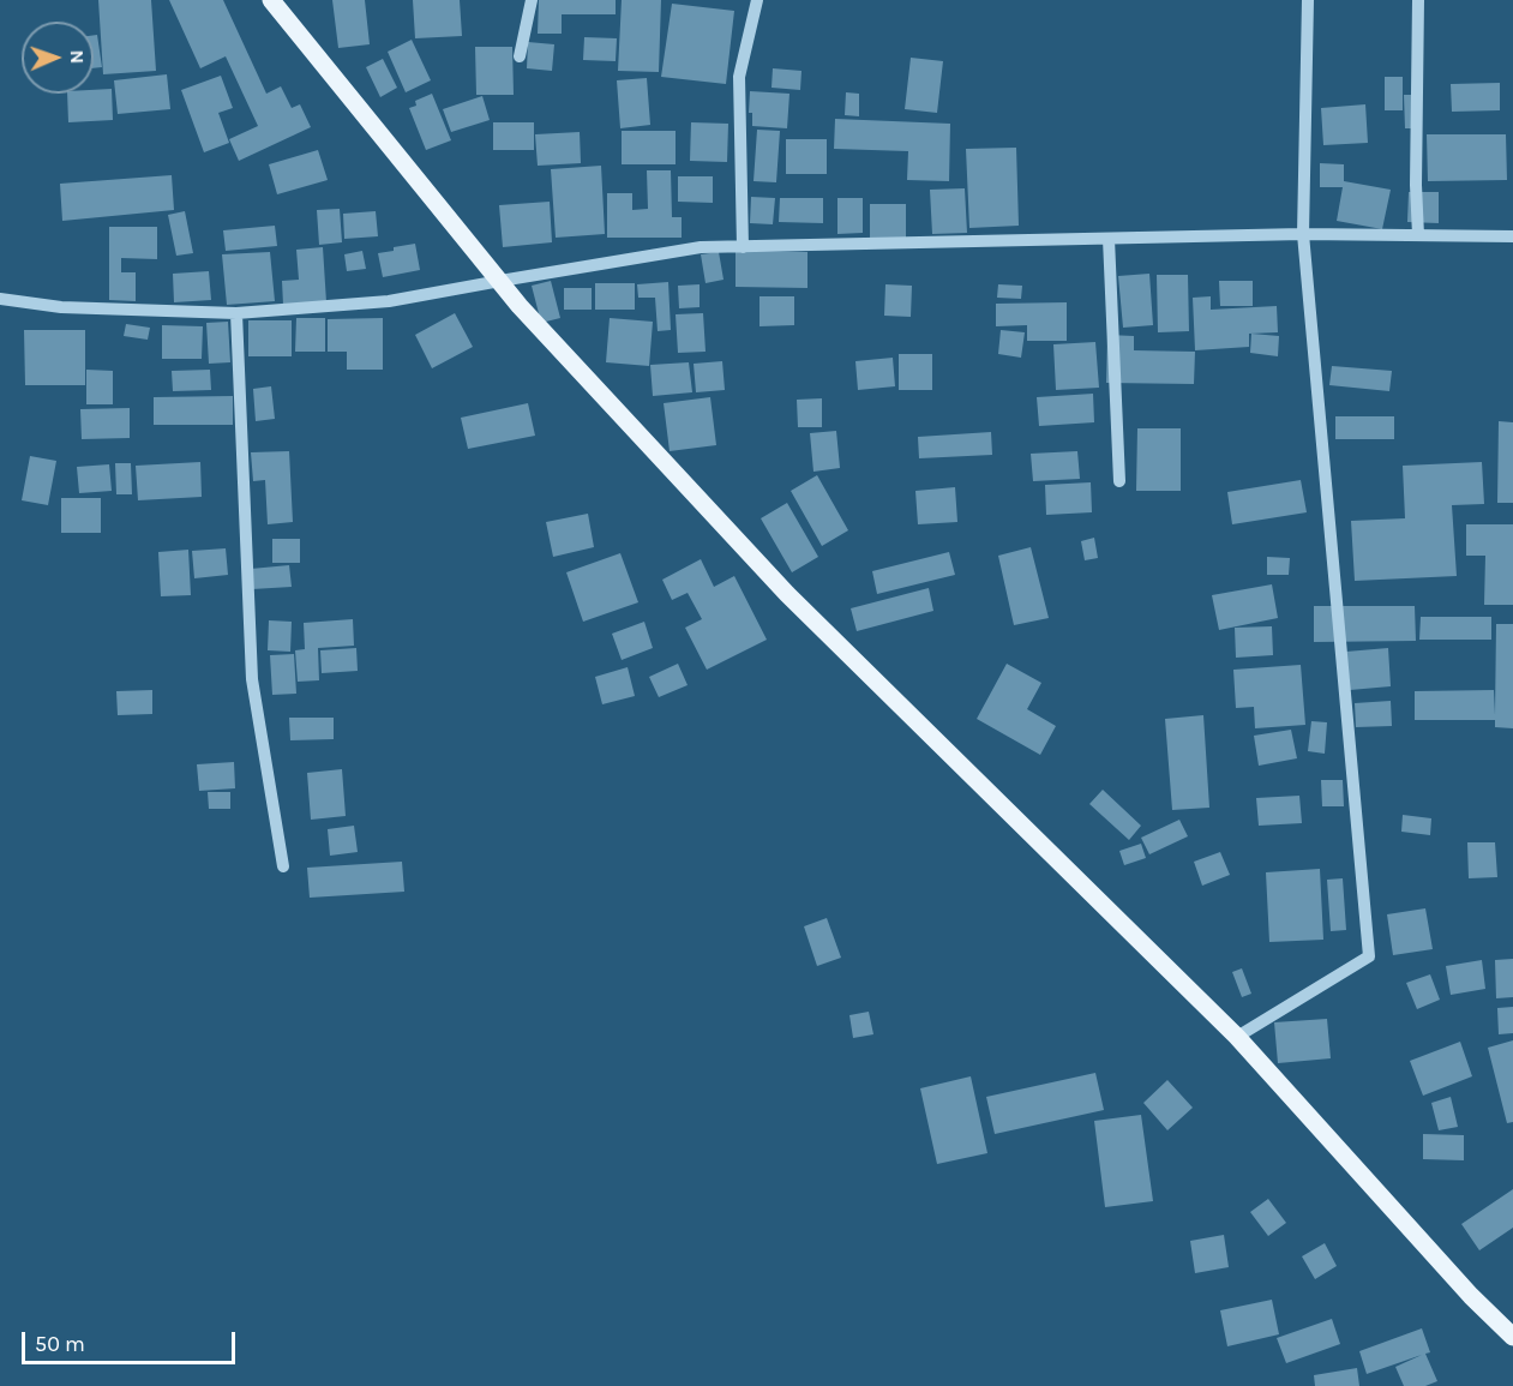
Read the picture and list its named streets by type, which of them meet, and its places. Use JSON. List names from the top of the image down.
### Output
{
  "scale_bar": "50 m",
  "north": "right"
}
